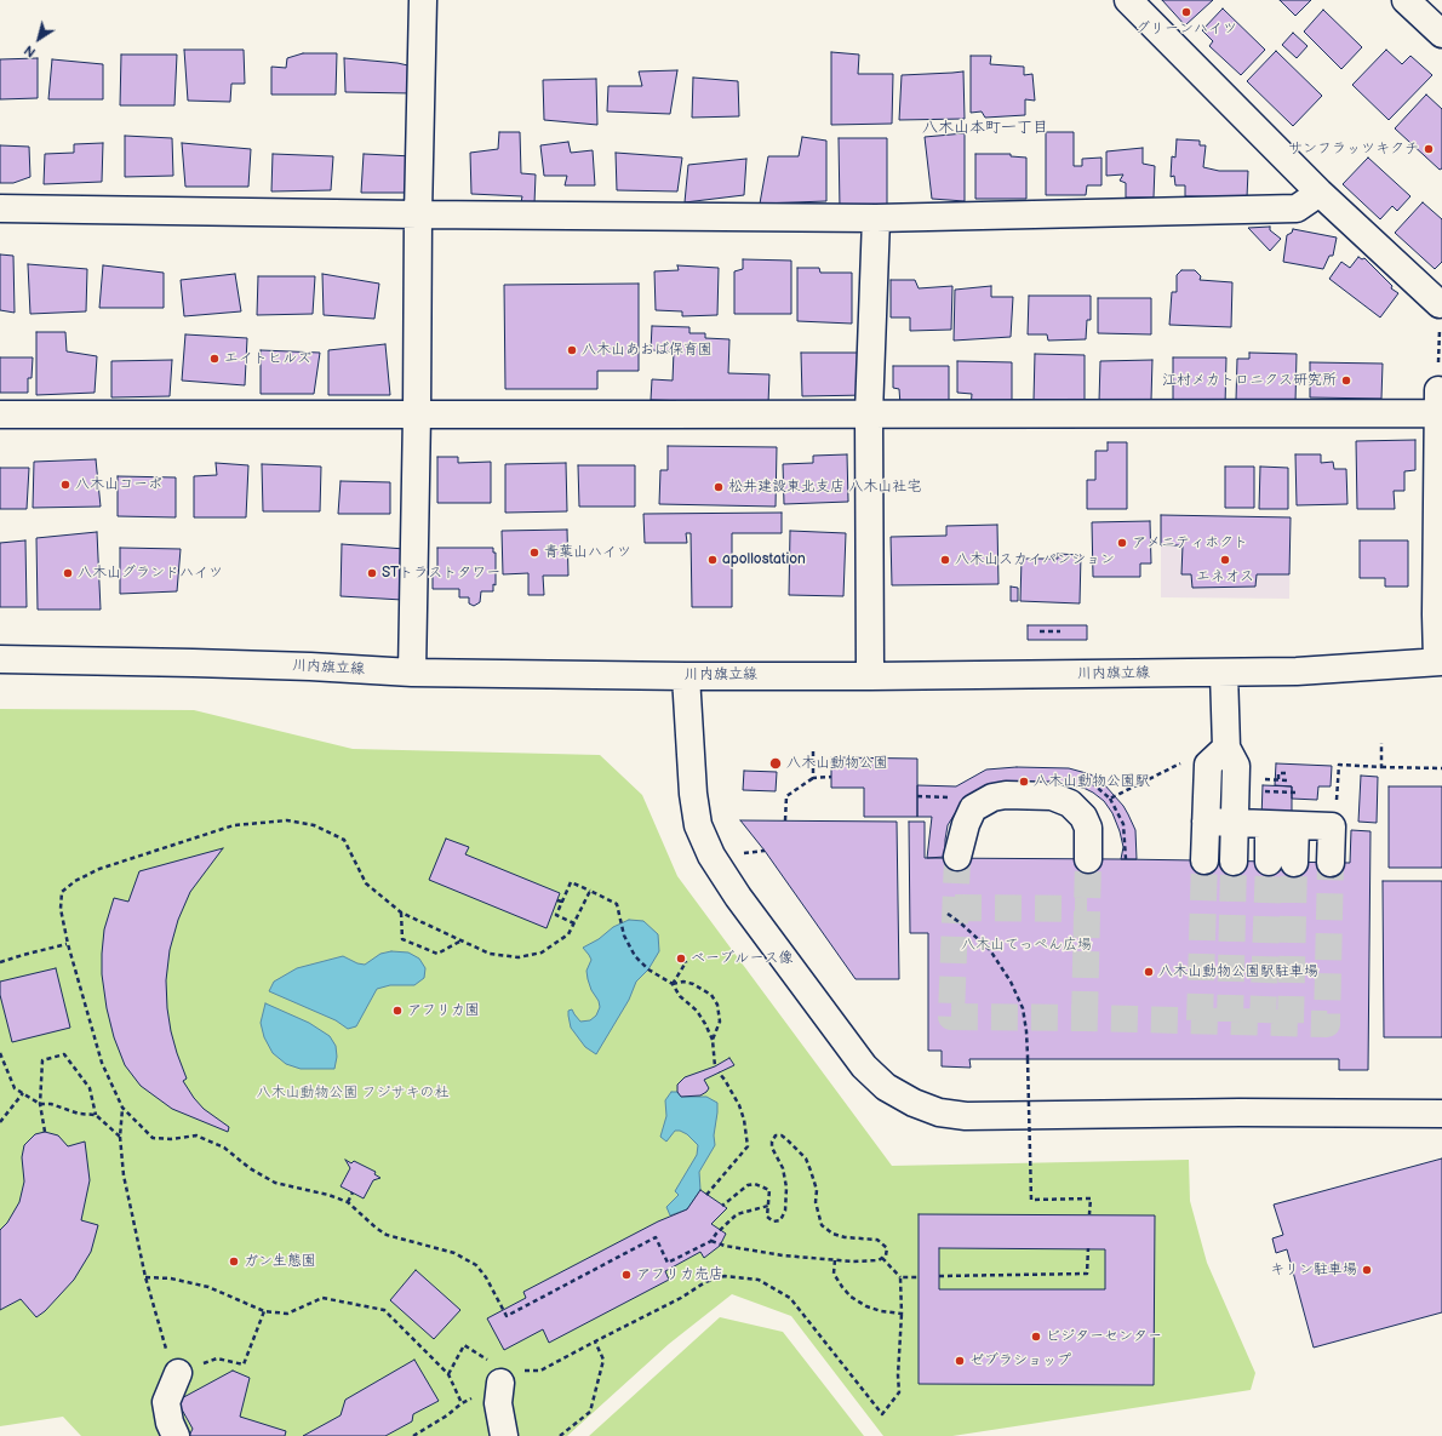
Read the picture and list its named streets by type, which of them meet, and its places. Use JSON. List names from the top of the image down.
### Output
{
  "streets": {
    "street": ["川内旗立線"]
  },
  "districts": ["八木山本町一丁目"],
  "parks": ["八木山てっぺん広場", "八木山動物公園 フジサキの杜"],
  "places": [
    "グリーンハイツ",
    "サンフラッツキクチ",
    "八木山あおば保育園",
    "エイトヒルズ",
    "江村メカトロニクス研究所",
    "八木山コーポ",
    "松井建設東北支店 八木山社宅",
    "アメニティホクト",
    "青葉山ハイツ",
    "apollostation",
    "八木山スカイパンション",
    "エネオス",
    "八木山グランドハイツ",
    "STトラストタワー",
    "八木山動物公園",
    "八木山動物公園駅",
    "ベーブルース像",
    "八木山動物公園駅駐車場",
    "アフリカ園",
    "ガン生態園",
    "キリン駐車場",
    "アフリカ売店",
    "ビジターセンター",
    "ゼブラショップ"
  ],
  "north": "bottom left"
}
